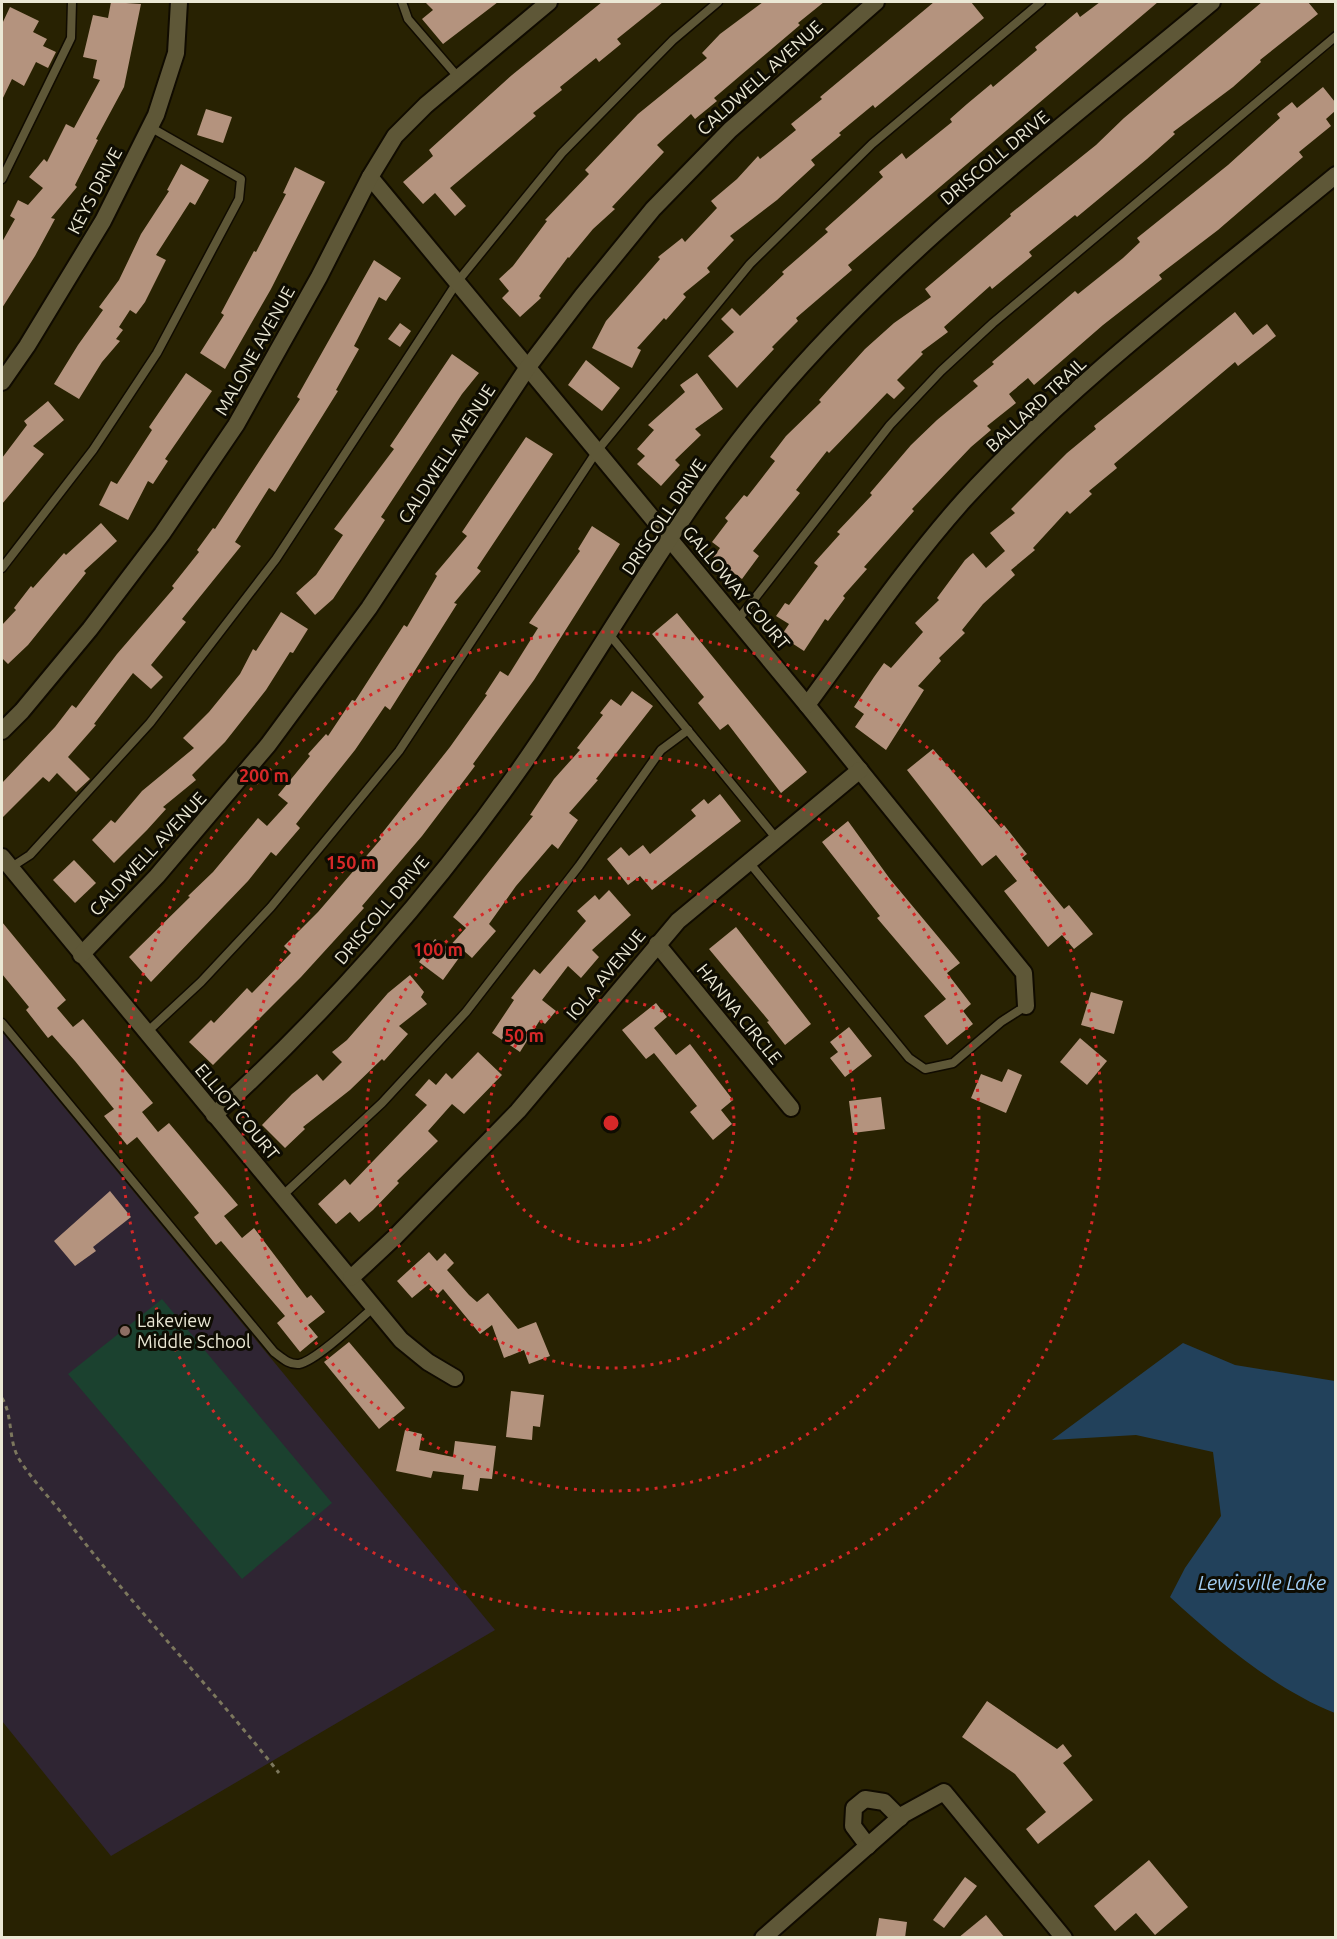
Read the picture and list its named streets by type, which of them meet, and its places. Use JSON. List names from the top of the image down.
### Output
{
  "streets": {
    "street": [
      "CALDWELL AVENUE",
      "DRISCOLL DRIVE",
      "KEYS DRIVE",
      "MALONE AVENUE",
      "BALLARD TRAIL",
      "GALLOWAY COURT",
      "IOLA AVENUE",
      "HANNA CIRCLE",
      "ELLIOT COURT"
    ]
  },
  "crossings": [
    ["CALDWELL AVENUE", "GALLOWAY COURT"],
    ["CALDWELL AVENUE", "ELLIOT COURT"],
    ["DRISCOLL DRIVE", "GALLOWAY COURT"],
    ["DRISCOLL DRIVE", "ELLIOT COURT"],
    ["MALONE AVENUE", "GALLOWAY COURT"],
    ["BALLARD TRAIL", "GALLOWAY COURT"],
    ["GALLOWAY COURT", "IOLA AVENUE"],
    ["IOLA AVENUE", "HANNA CIRCLE"],
    ["IOLA AVENUE", "ELLIOT COURT"]
  ],
  "water": ["Lewisville Lake"],
  "places": ["Lakeview Middle School"],
  "rings": [
    "200 m",
    "150 m",
    "100 m",
    "50 m"
  ]
}
